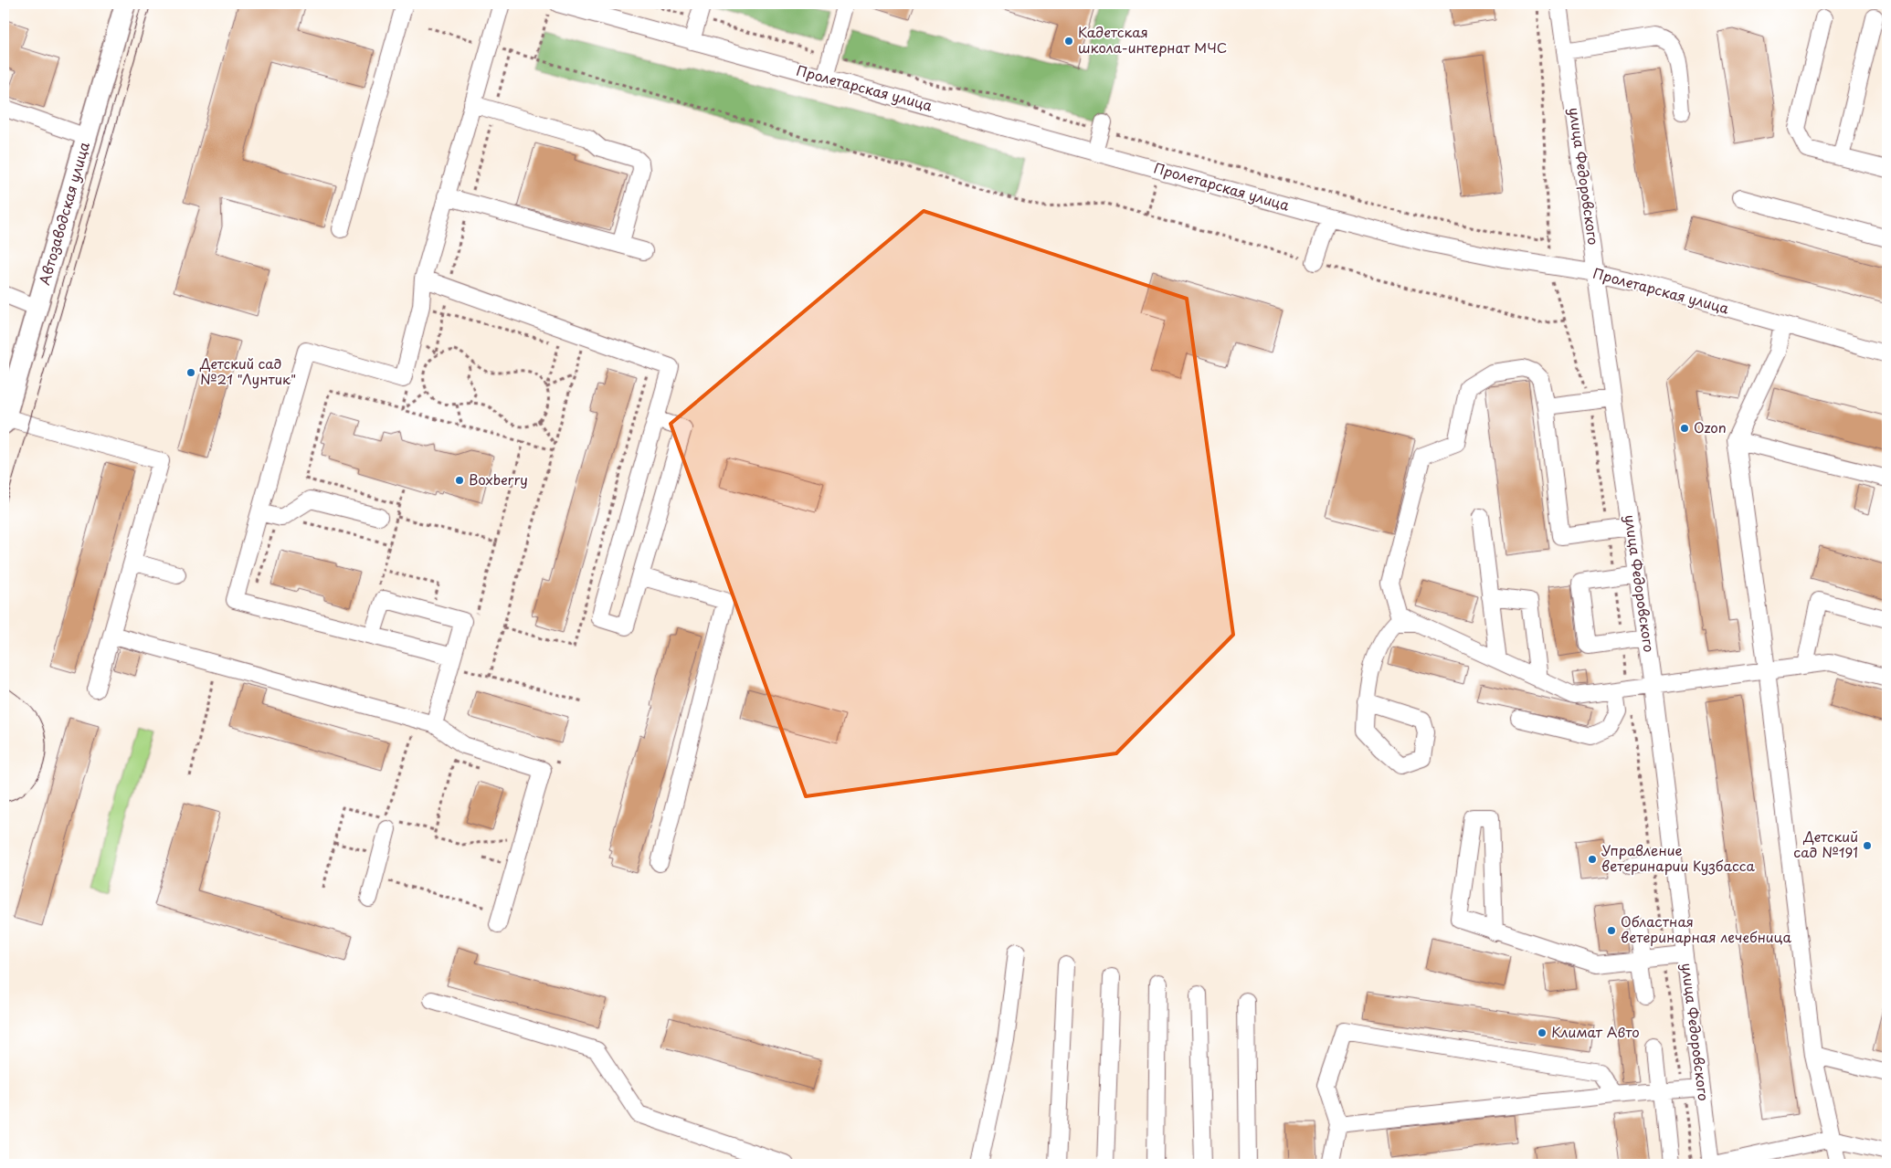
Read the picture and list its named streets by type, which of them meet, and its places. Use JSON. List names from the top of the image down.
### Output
{
  "streets": {
    "main road": ["Автозаводская улица"],
    "street": ["Пролетарская улица", "улица Федоровского"]
  },
  "crossings": [
    ["Пролетарская улица", "улица Федоровского"]
  ],
  "places": [
    "Кадетская школа-интернат МЧС",
    "Детский сад №21 \"Лунтик\"",
    "Ozon",
    "Boxberry",
    "Детский сад №191",
    "Управление ветеринарии Кузбасса",
    "Областная ветеринарная лечебница",
    "Климат Авто"
  ]
}
